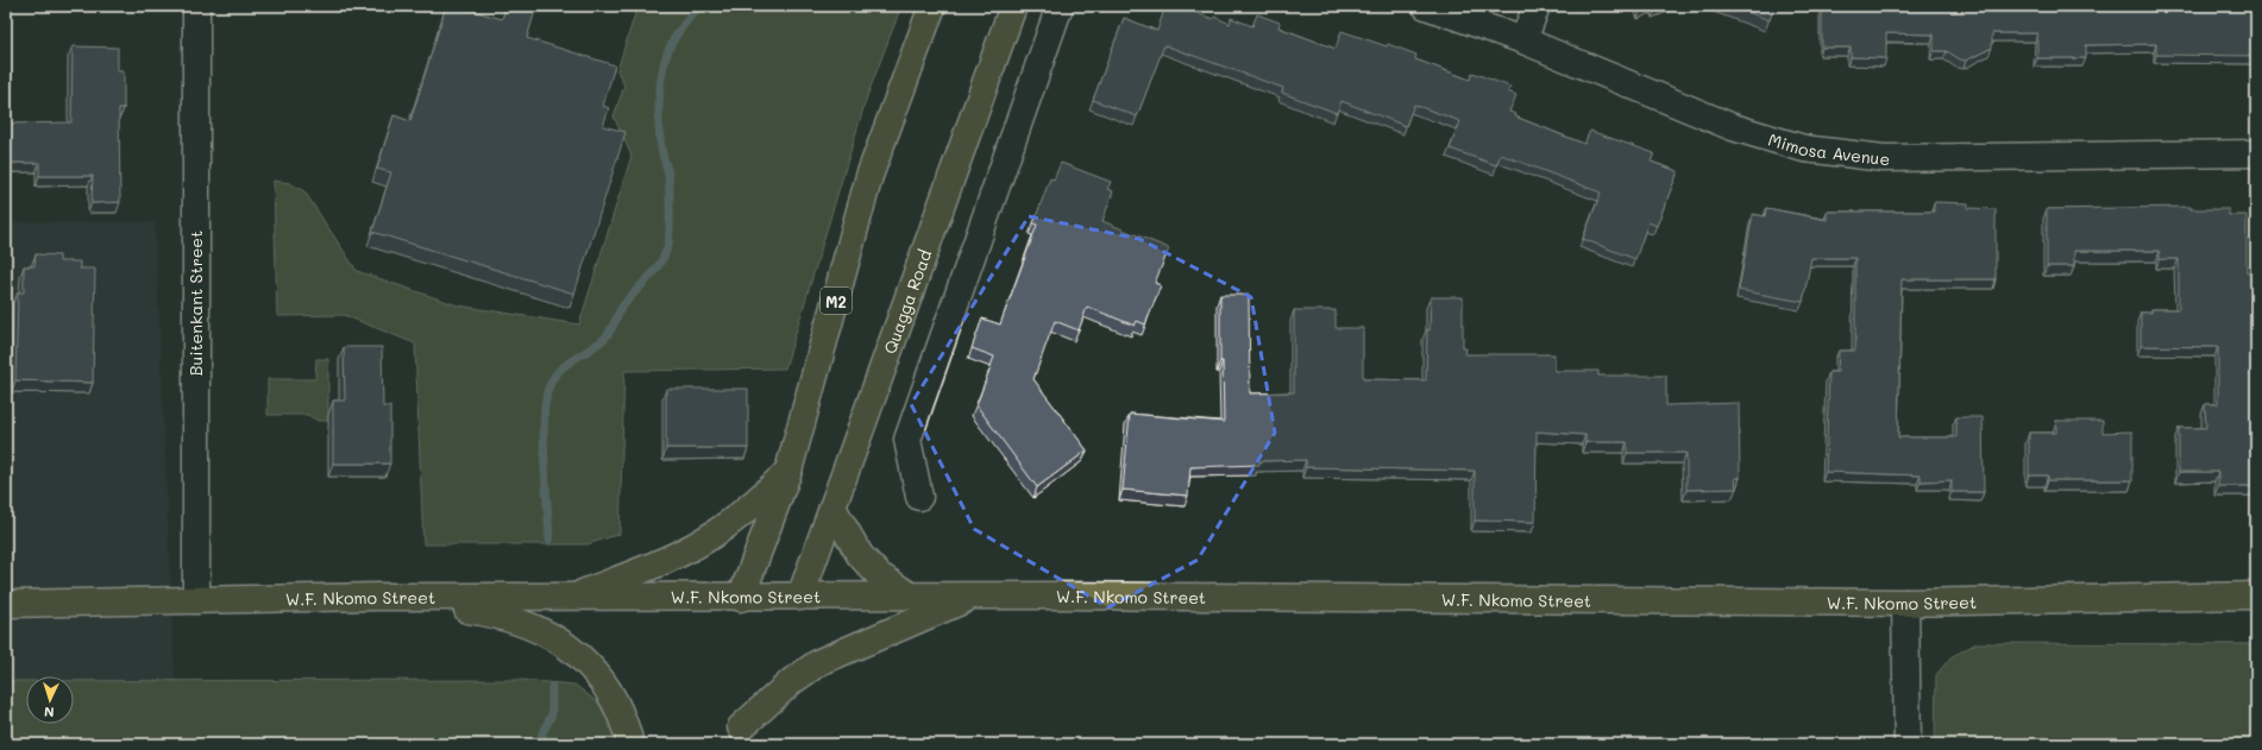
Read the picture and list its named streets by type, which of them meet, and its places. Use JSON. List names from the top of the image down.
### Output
{
  "streets": {
    "main road": ["M2", "Quagga Road", "W.F. Nkomo Street"],
    "street": ["Mimosa Avenue", "Buitenkant Street"]
  },
  "crossings": [
    ["M2", "W.F. Nkomo Street"],
    ["Quagga Road", "W.F. Nkomo Street"],
    ["Buitenkant Street", "W.F. Nkomo Street"]
  ],
  "north": "bottom"
}
